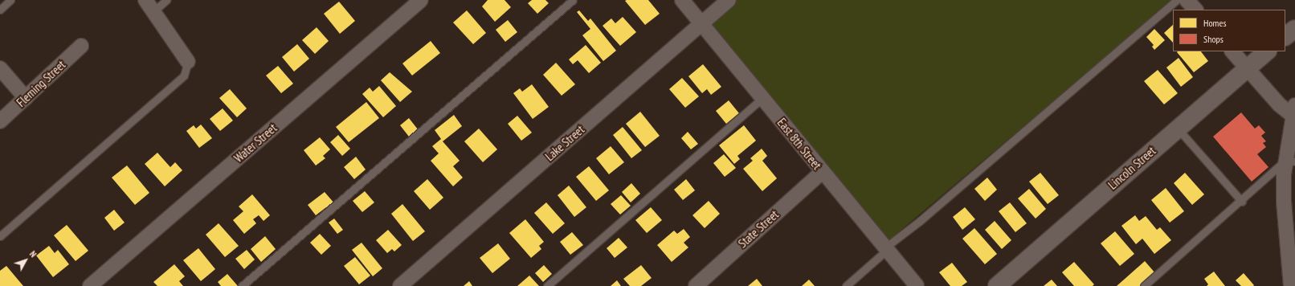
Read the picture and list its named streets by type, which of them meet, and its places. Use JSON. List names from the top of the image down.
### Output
{
  "streets": {
    "main road": ["Lincoln Street"],
    "street": [
      "Fleming Street",
      "Water Street",
      "Lake Street",
      "East 8th Street",
      "State Street"
    ]
  },
  "crossings": [
    ["Lake Street", "East 8th Street"],
    ["East 8th Street", "State Street"]
  ],
  "legend": ["Homes", "Shops"],
  "north": "top right"
}
